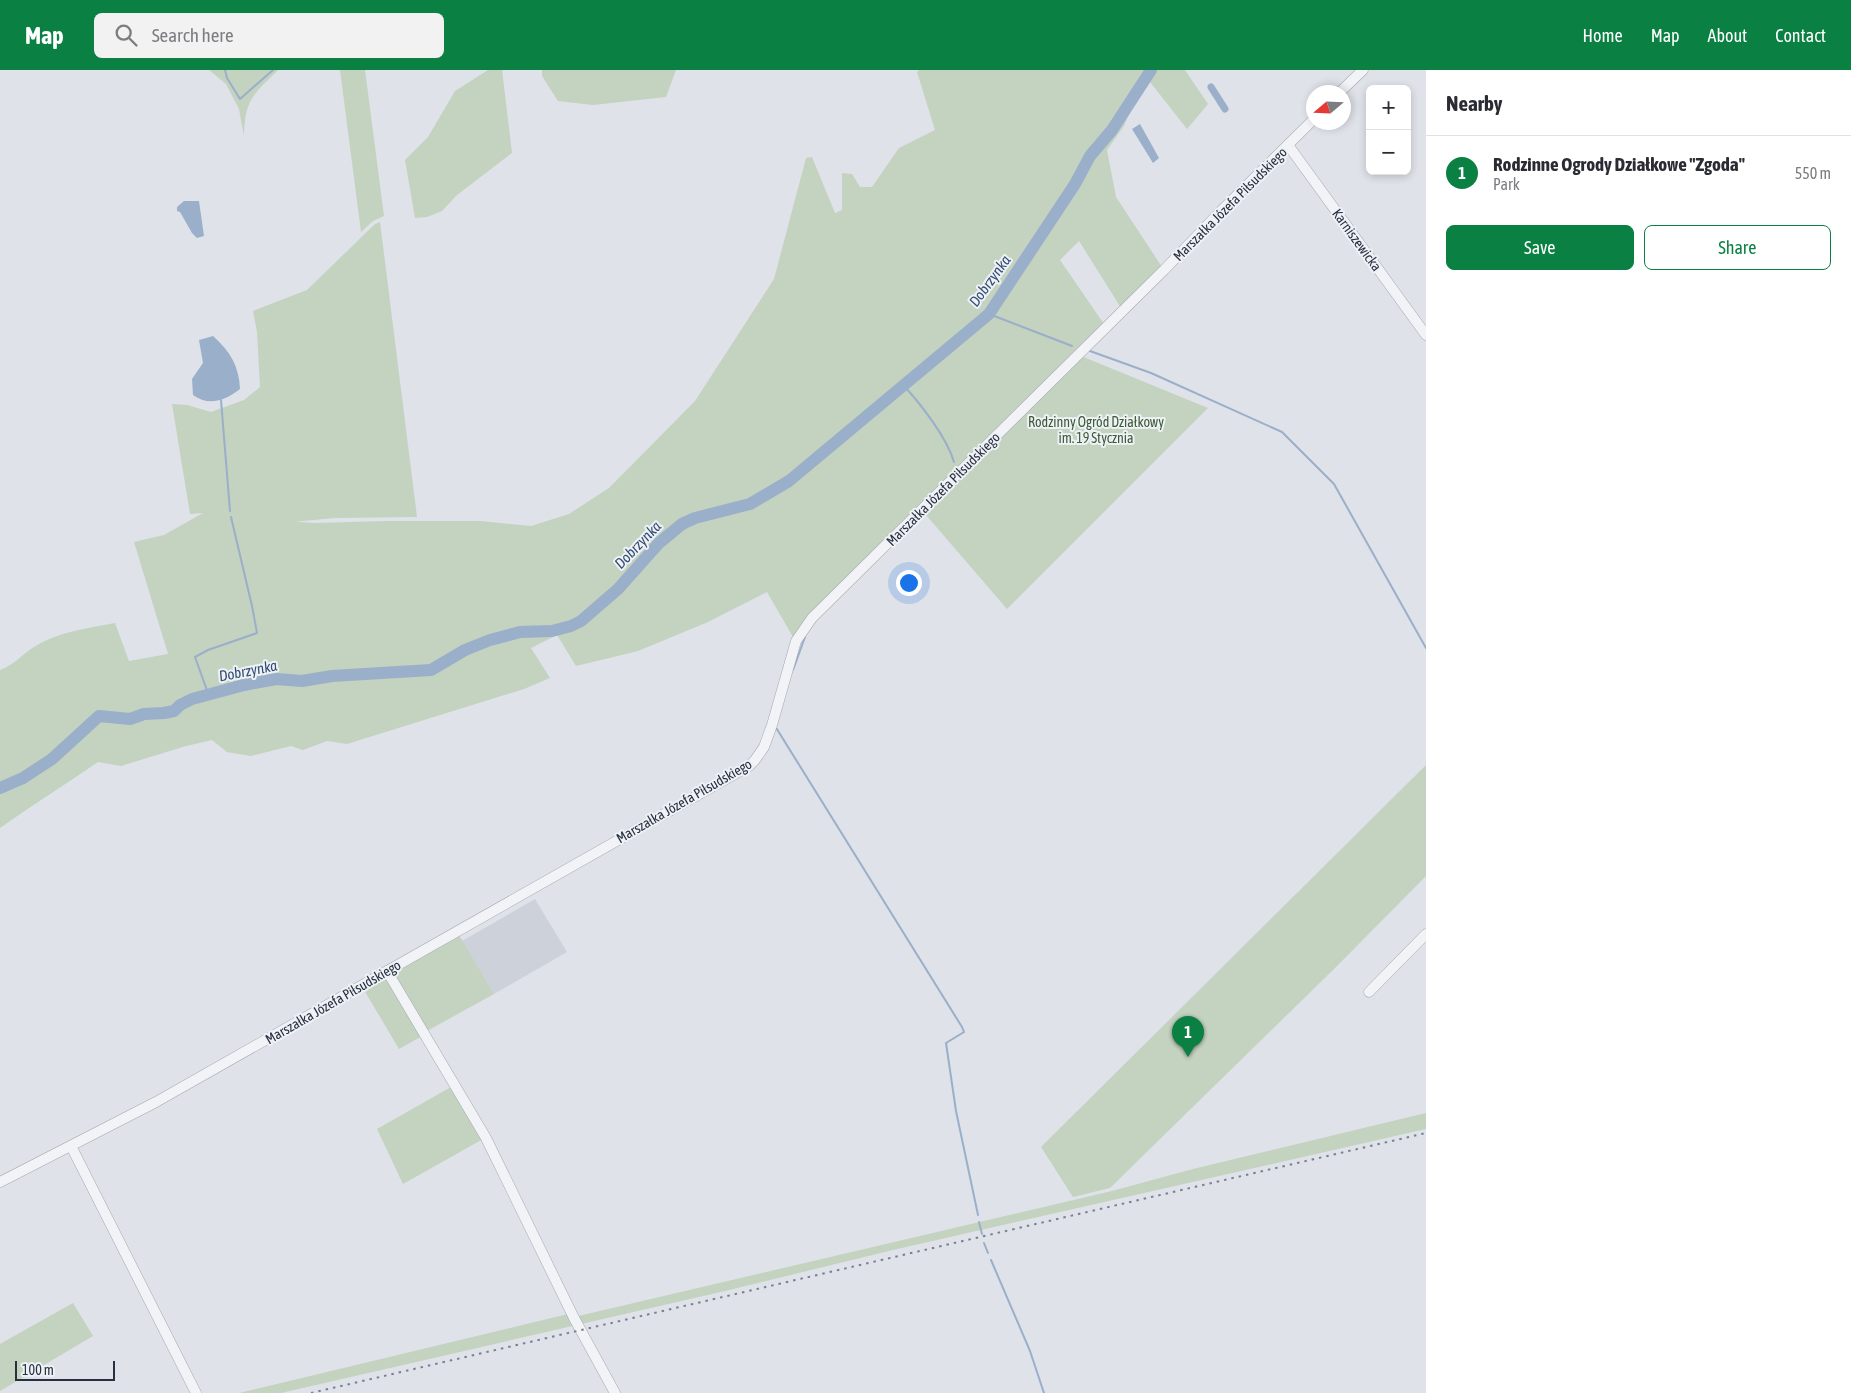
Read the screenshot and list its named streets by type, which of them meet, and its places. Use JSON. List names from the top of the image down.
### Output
{
  "streets": {
    "street": ["Marszałka Józefa Piłsudskiego", "Karniszewicka"]
  },
  "crossings": [
    ["Marszałka Józefa Piłsudskiego", "Karniszewicka"]
  ],
  "water": ["Dobrzynka"],
  "parks": ["Rodzinny Ogród Działkowy im. 19 Stycznia"],
  "scale_bar": "100 m",
  "north": "left",
  "page": {
    "header": "Map",
    "search": "Search here",
    "nav": [
      "Home",
      "Map",
      "About",
      "Contact"
    ],
    "heading": "Nearby",
    "map_buttons": ["+", "−"],
    "list": [
      {
        "mark": "1",
        "name": "Rodzinne Ogrody Działkowe \"Zgoda\"",
        "note": "Park",
        "value": "550 m"
      }
    ],
    "buttons": ["Save", "Share"],
    "pins": "1",
    "scale": "100 m"
  }
}
